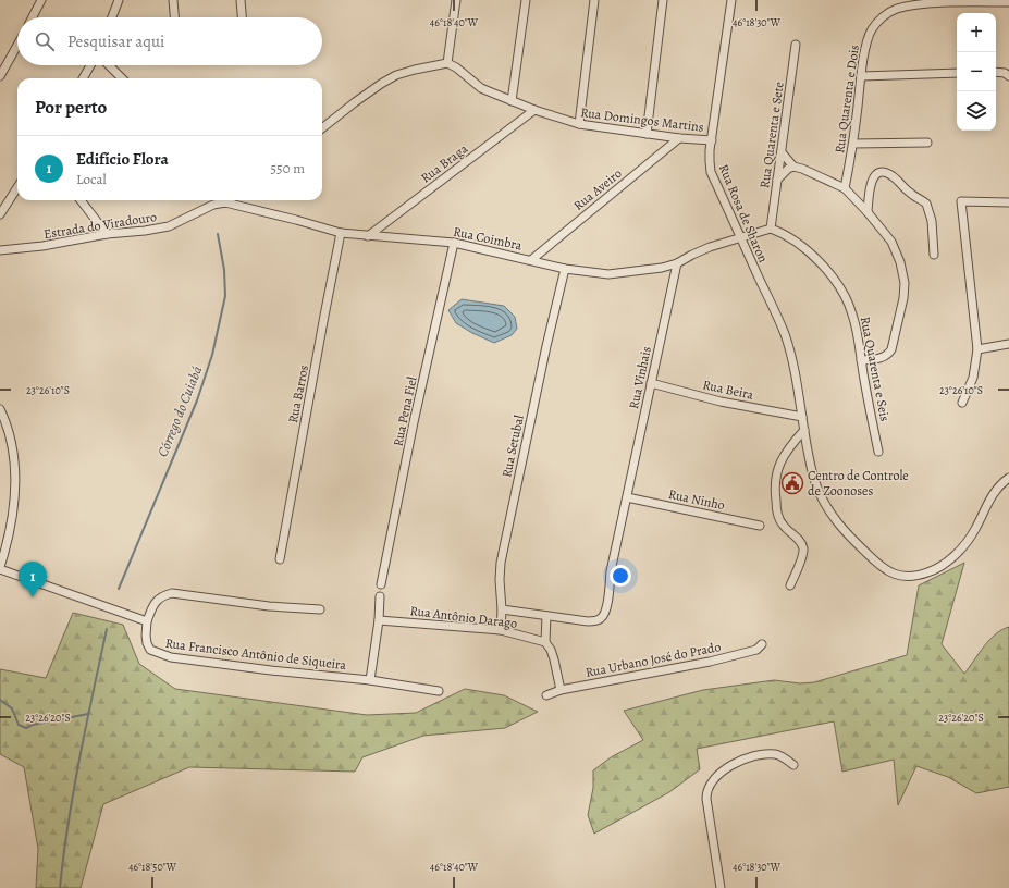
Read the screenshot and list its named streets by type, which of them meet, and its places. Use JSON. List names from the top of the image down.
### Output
{
  "streets": {
    "street": [
      "Rua Quarenta e Dois",
      "Rua Domingos Martins",
      "Rua Quarenta e Sete",
      "Rua Braga",
      "Rua Aveiro",
      "Rua Rosa de Sharon",
      "Estrada do Viradouro",
      "Rua Coimbra",
      "Rua Quarenta e Seis",
      "Rua Vinhais",
      "Rua Beira",
      "Rua Barros",
      "Rua Pena Fiel",
      "Rua Setubal",
      "Rua Ninho",
      "Rua Antônio Darago",
      "Rua Francisco Antônio de Siqueira",
      "Rua Urbano José do Prado"
    ]
  },
  "crossings": [
    ["Rua Domingos Martins", "Rua Braga"],
    ["Rua Domingos Martins", "Rua Aveiro"],
    ["Rua Domingos Martins", "Rua Rosa de Sharon"],
    ["Rua Quarenta e Sete", "Rua Quarenta e Seis"],
    ["Rua Braga", "Rua Coimbra"],
    ["Rua Aveiro", "Rua Coimbra"],
    ["Rua Rosa de Sharon", "Rua Coimbra"],
    ["Rua Rosa de Sharon", "Rua Beira"],
    ["Estrada do Viradouro", "Rua Coimbra"],
    ["Rua Coimbra", "Rua Vinhais"],
    ["Rua Coimbra", "Rua Barros"],
    ["Rua Coimbra", "Rua Pena Fiel"],
    ["Rua Coimbra", "Rua Setubal"],
    ["Rua Vinhais", "Rua Beira"],
    ["Rua Vinhais", "Rua Ninho"],
    ["Rua Setubal", "Rua Antônio Darago"]
  ],
  "water": ["Córrego do Cuiabá"],
  "places": {
    "public building": ["Centro de Controle de Zoonoses"]
  },
  "page": {
    "map_buttons": ["+", "−"],
    "search": "Pesquisar aqui",
    "heading": "Por perto",
    "list": [
      {
        "mark": "1",
        "name": "Edifício Flora",
        "note": "Local",
        "value": "550 m"
      }
    ],
    "pins": "1"
  },
  "coordinates": [
    "46°18'40\"W",
    "46°18'30\"W",
    "23°26'10\"S",
    "23°26'20\"S",
    "46°18'50\"W"
  ]
}
